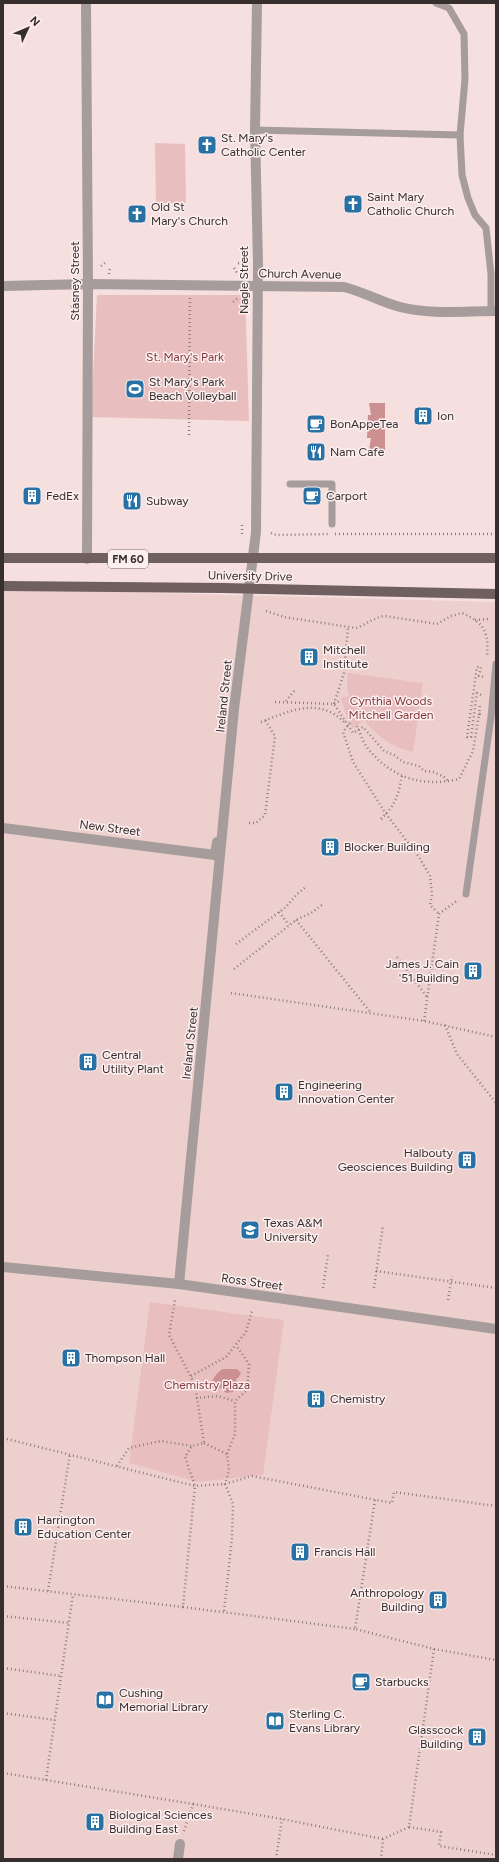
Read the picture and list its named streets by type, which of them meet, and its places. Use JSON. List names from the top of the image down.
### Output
{
  "streets": {
    "main road": ["FM 60", "University Drive"],
    "street": [
      "Church Avenue",
      "Nagle Street",
      "Stasney Street",
      "Ireland Street",
      "New Street",
      "Ross Street"
    ]
  },
  "crossings": [
    ["Church Avenue", "Nagle Street"],
    ["Church Avenue", "Stasney Street"],
    ["Nagle Street", "University Drive"],
    ["Nagle Street", "Ireland Street"],
    ["Stasney Street", "University Drive"],
    ["University Drive", "Ireland Street"],
    ["Ireland Street", "New Street"],
    ["Ireland Street", "Ross Street"]
  ],
  "parks": ["St. Mary's Park", "Cynthia Woods Mitchell Garden", "Chemistry Plaza"],
  "places": {
    "church": ["St. Mary's Catholic Center", "Saint Mary Catholic Church", "Old St Mary's Church"],
    "sports": ["St Mary's Park Beach Volleyball"],
    "building": [
      "Ion",
      "FedEx",
      "Mitchell Institute",
      "Blocker Building",
      "James J. Cain '51 Building",
      "Central Utility Plant",
      "Engineering Innovation Center",
      "Halbouty Geosciences Building",
      "Thompson Hall",
      "Chemistry",
      "Harrington Education Center",
      "Francis Hall",
      "Anthropology Building",
      "Glasscock Building",
      "Biological Sciences Building East"
    ],
    "cafe": ["BonAppeTea", "Carport", "Starbucks"],
    "restaurant": ["Nam Cafe", "Subway"],
    "school or university": ["Texas A&M University"],
    "library": ["Cushing Memorial Library", "Sterling C. Evans Library"]
  },
  "north": "top right"
}
